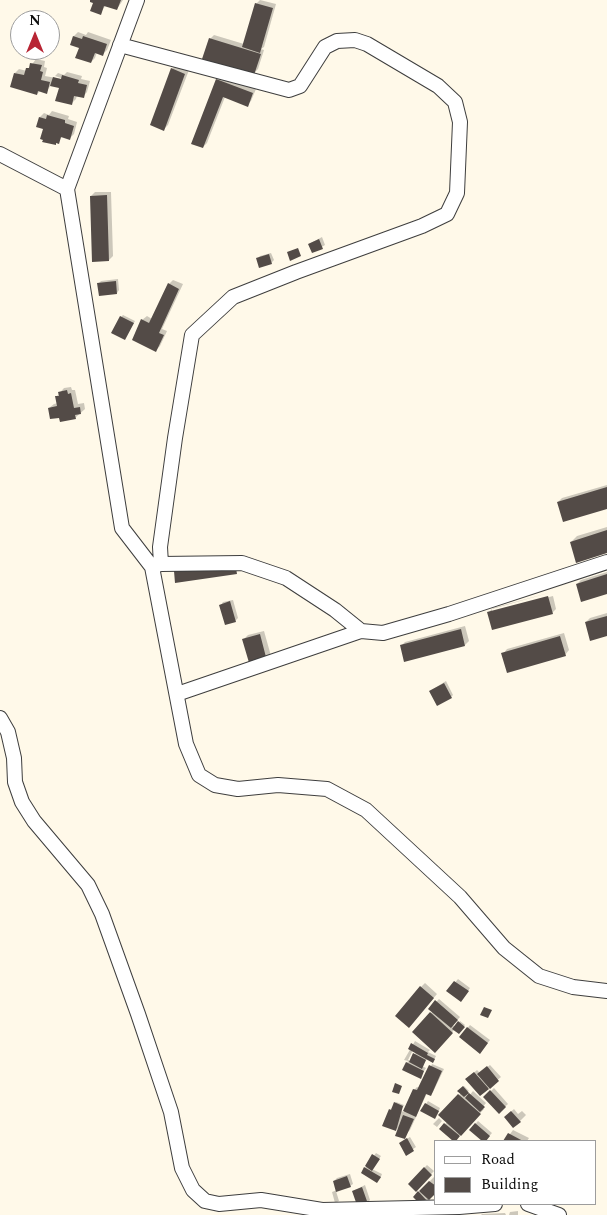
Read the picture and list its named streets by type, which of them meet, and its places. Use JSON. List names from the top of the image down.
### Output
{
  "legend": ["Road", "Building"],
  "north": "top"
}
